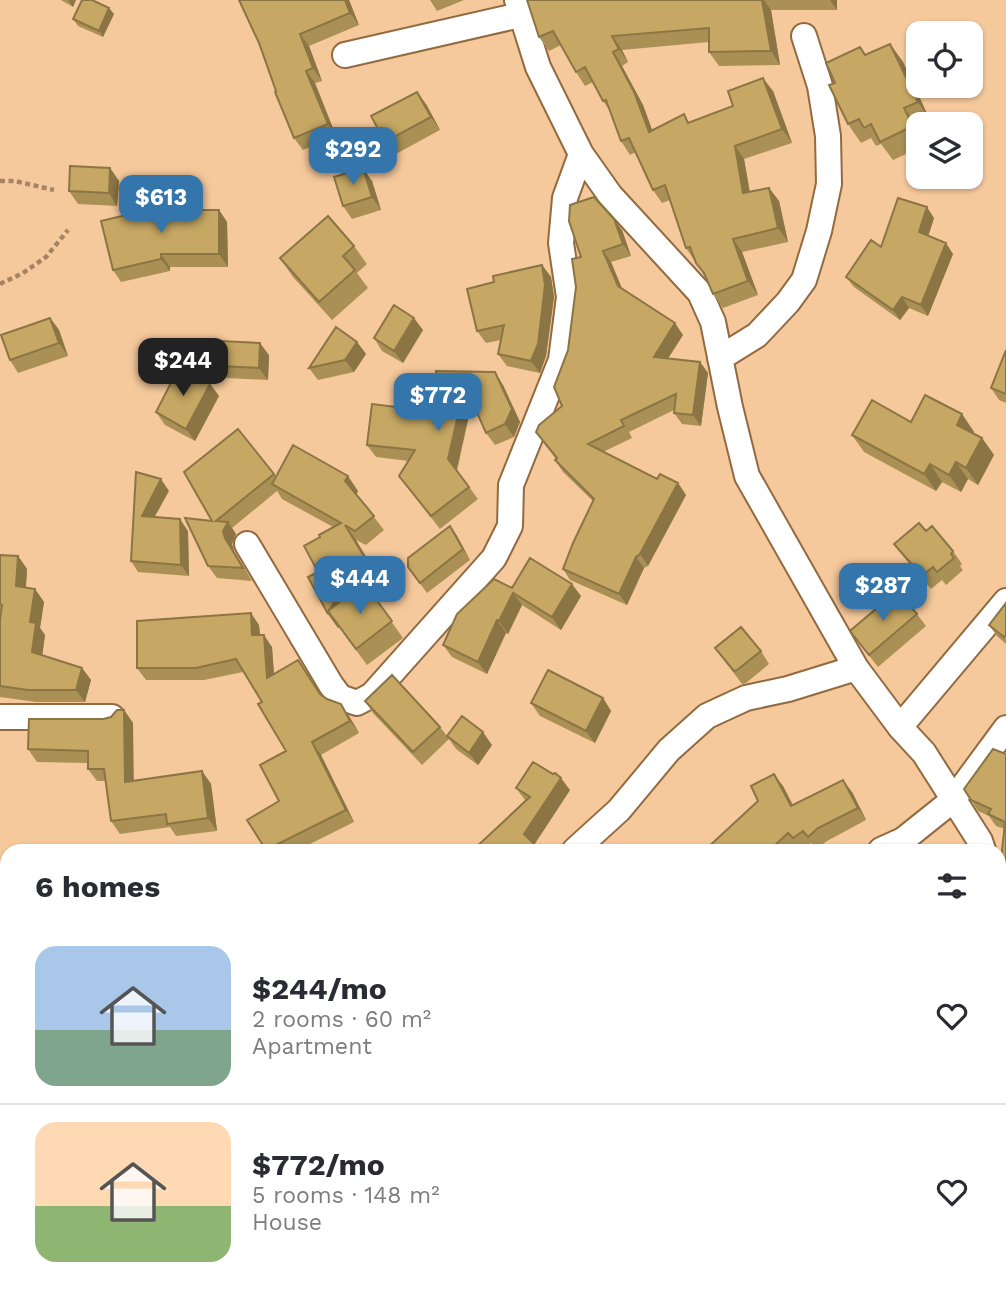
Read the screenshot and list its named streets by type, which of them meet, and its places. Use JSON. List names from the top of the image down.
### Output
{
  "page": {
    "price": [
      "$292",
      "$613",
      "$244",
      "$772",
      "$444",
      "$287"
    ],
    "heading": "6 homes",
    "list": [
      {
        "name": "$244/mo",
        "note": "2 rooms · 60 m² · Apartment"
      },
      {
        "name": "$772/mo",
        "note": "5 rooms · 148 m² · House"
      }
    ]
  }
}
